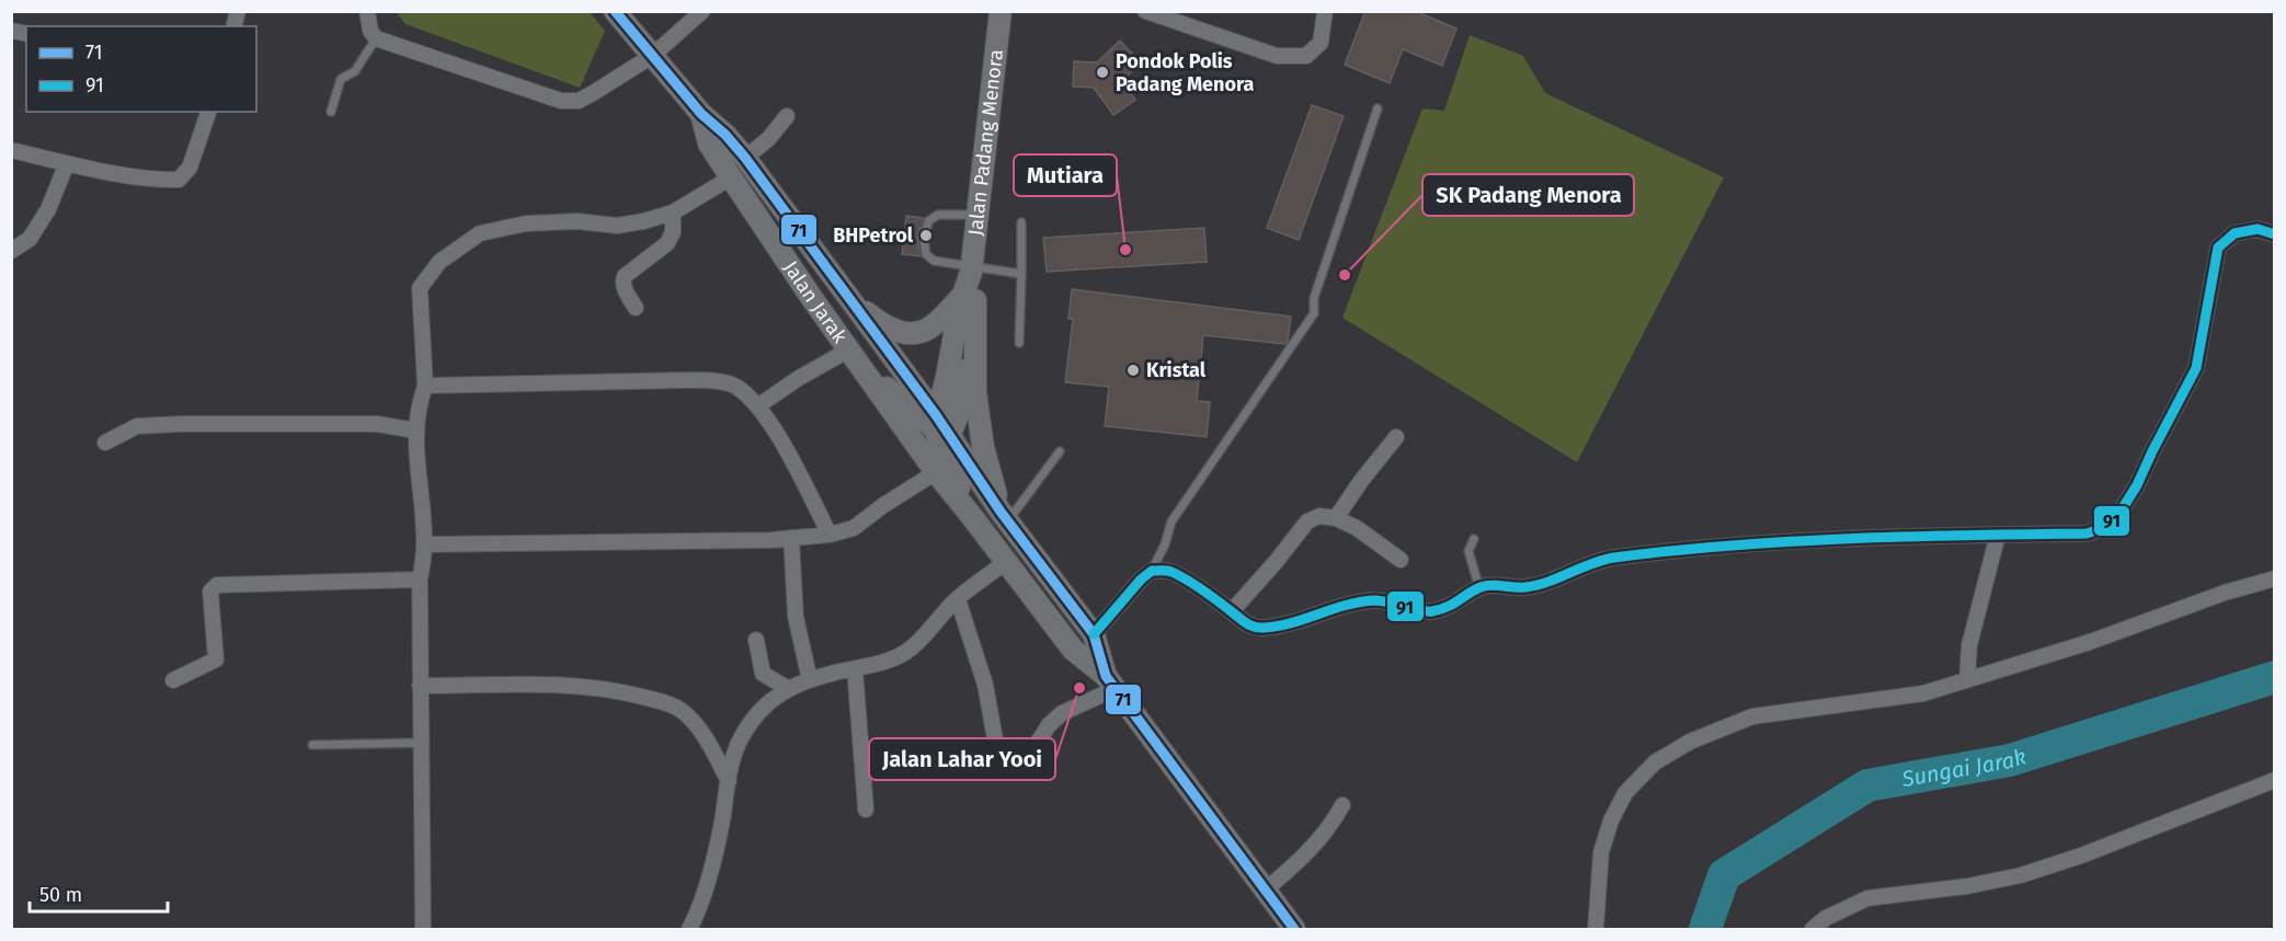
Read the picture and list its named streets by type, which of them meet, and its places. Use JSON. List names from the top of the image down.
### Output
{
  "streets": {
    "main road": ["Jalan Padang Menora", "Jalan Jarak"]
  },
  "crossings": [
    ["Jalan Padang Menora", "Jalan Jarak"]
  ],
  "water": ["Sungai Jarak"],
  "places": [
    "Pondok Polis Padang Menora",
    "BHPetrol",
    "Mutiara",
    "SK Padang Menora",
    "Kristal",
    "Jalan Lahar Yooi"
  ],
  "lines": ["transit line 71", "transit line 91"],
  "legend": ["71", "91"],
  "scale_bar": "50 m"
}
